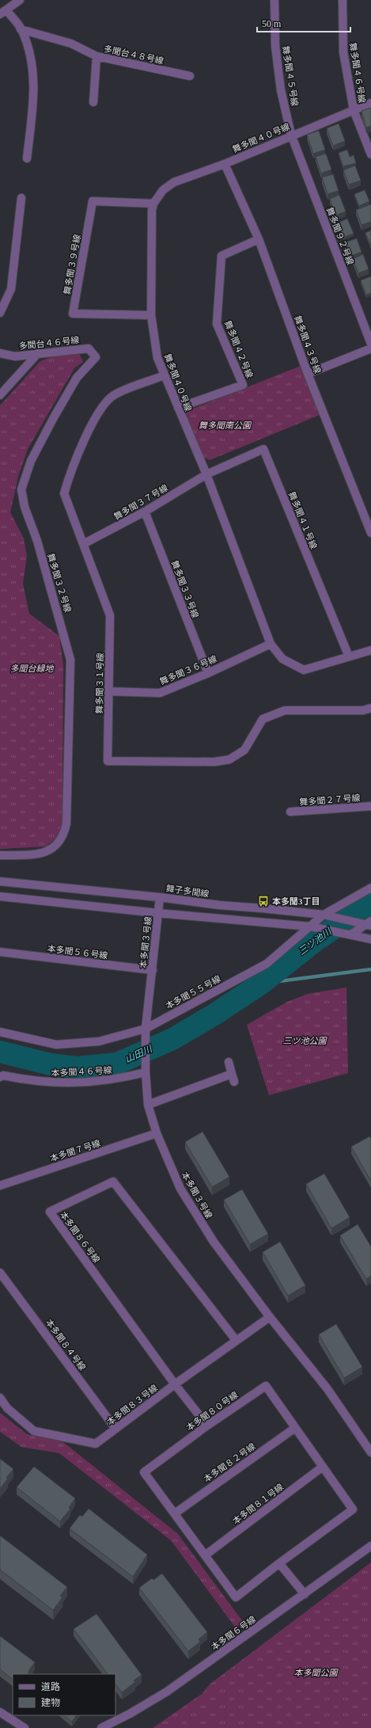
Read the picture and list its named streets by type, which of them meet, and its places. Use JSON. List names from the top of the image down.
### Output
{
  "streets": {
    "street": [
      "多聞台４８号線",
      "舞多聞４６号線",
      "舞多聞４５号線",
      "舞多聞４０号線",
      "舞多聞９２号線",
      "舞多聞３９号線",
      "多聞台４６号線",
      "舞多聞４３号線",
      "舞多聞４２号線",
      "舞多聞３７号線",
      "舞多聞４１号線",
      "舞多聞３２号線",
      "舞多聞３３号線",
      "舞多聞３６号線",
      "舞多聞３１号線",
      "舞多聞２７号線",
      "舞子多聞線",
      "本多聞３号線",
      "本多聞５６号線",
      "本多聞５５号線",
      "本多聞４６号線",
      "本多聞７号線",
      "本多聞８６号線",
      "本多聞８４号線",
      "本多聞８３号線",
      "本多聞８０号線",
      "本多聞８２号線",
      "本多聞８１号線",
      "本多聞６号線"
    ]
  },
  "crossings": [
    ["舞多聞４６号線", "舞多聞４０号線"],
    ["舞多聞４５号線", "舞多聞４０号線"],
    ["舞多聞４５号線", "舞多聞９２号線"],
    ["舞多聞４０号線", "舞多聞９２号線"],
    ["舞多聞４０号線", "舞多聞３９号線"],
    ["舞多聞４０号線", "舞多聞４３号線"],
    ["舞多聞４０号線", "舞多聞４２号線"],
    ["舞多聞４０号線", "舞多聞３７号線"],
    ["舞多聞４０号線", "舞多聞４１号線"],
    ["舞多聞４０号線", "舞多聞３６号線"],
    ["舞多聞４０号線", "舞多聞３１号線"],
    ["多聞台４６号線", "舞多聞３２号線"],
    ["舞多聞４３号線", "舞多聞４２号線"],
    ["舞多聞３７号線", "舞多聞４１号線"],
    ["舞多聞３７号線", "舞多聞３３号線"],
    ["舞多聞３７号線", "舞多聞３１号線"],
    ["舞多聞３３号線", "舞多聞３６号線"],
    ["舞多聞３６号線", "舞多聞３１号線"],
    ["舞子多聞線", "本多聞３号線"],
    ["舞子多聞線", "本多聞５５号線"],
    ["本多聞３号線", "本多聞５６号線"],
    ["本多聞３号線", "本多聞５５号線"],
    ["本多聞３号線", "本多聞４６号線"],
    ["本多聞３号線", "本多聞７号線"],
    ["本多聞３号線", "本多聞８３号線"],
    ["本多聞８６号線", "本多聞８３号線"],
    ["本多聞８４号線", "本多聞８３号線"],
    ["本多聞８０号線", "本多聞８２号線"],
    ["本多聞８０号線", "本多聞８１号線"]
  ],
  "water": ["三ツ池川", "山田川"],
  "parks": [
    "舞多聞南公園",
    "多聞台緑地",
    "三ツ池公園",
    "本多聞公園"
  ],
  "places": {
    "bus stop": ["本多聞3丁目"]
  },
  "legend": ["道路", "建物"],
  "scale_bar": "50 m"
}
